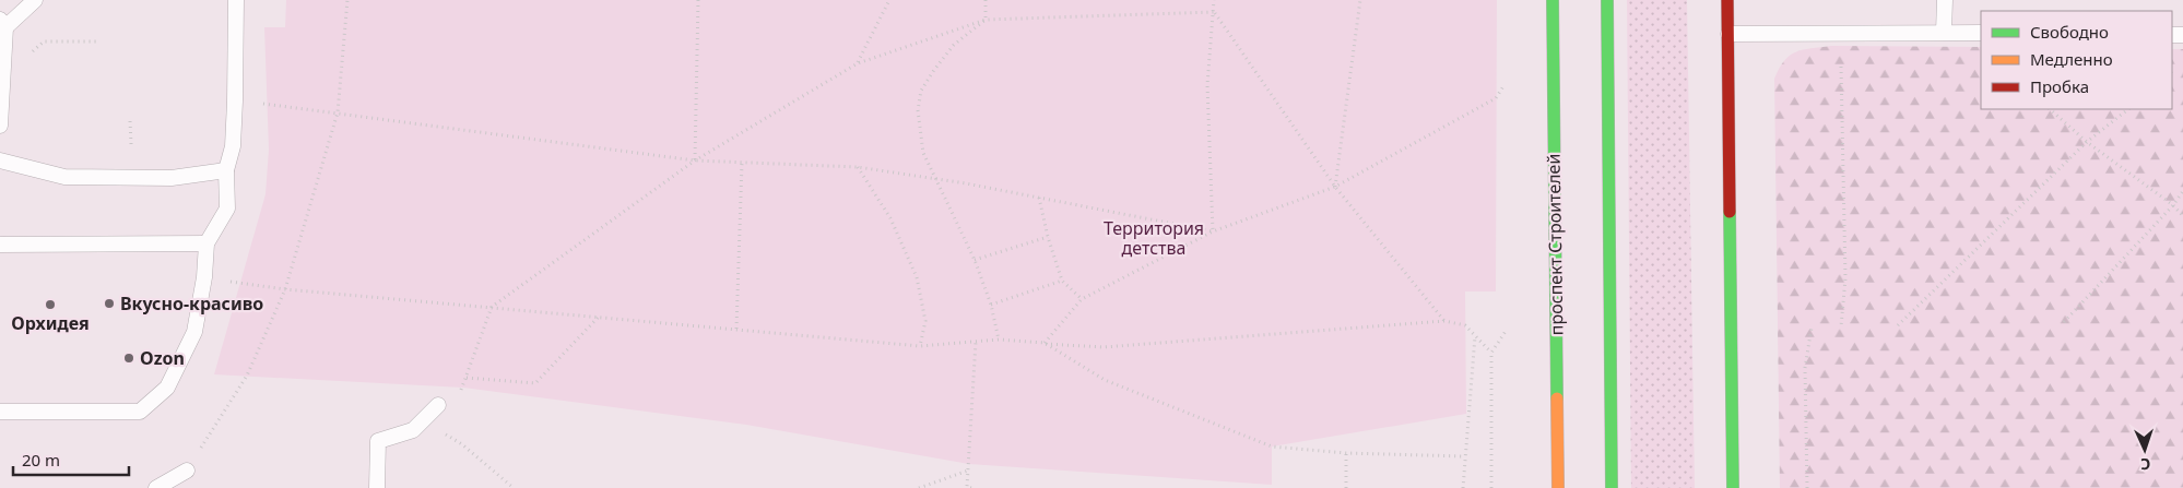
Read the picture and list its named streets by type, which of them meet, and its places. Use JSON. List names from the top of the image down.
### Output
{
  "streets": {
    "main road": ["проспект Строителей"]
  },
  "parks": ["Территория детства"],
  "places": ["Вкусно-красиво", "Орхидея", "Ozon"],
  "legend": ["Свободно", "Медленно", "Пробка"],
  "scale_bar": "20 m",
  "north": "bottom"
}
